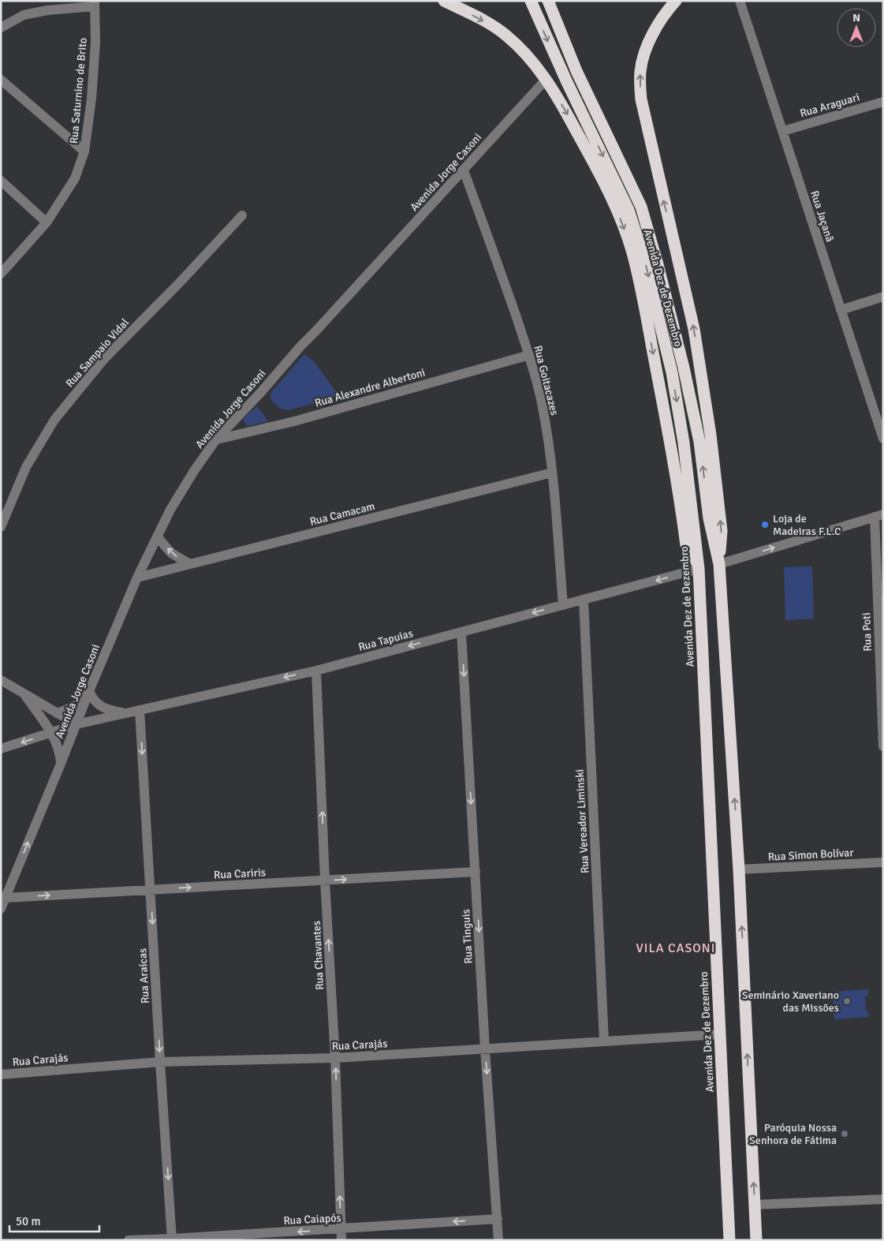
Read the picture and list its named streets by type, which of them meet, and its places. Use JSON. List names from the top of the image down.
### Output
{
  "streets": {
    "highway": ["Avenida Dez de Dezembro"],
    "street": [
      "Rua Saturnino de Brito",
      "Rua Araguari",
      "Avenida Jorge Casoni",
      "Rua Jaçanã",
      "Rua Sampaio Vidal",
      "Rua Goitacazes",
      "Rua Alexandre Albertoni",
      "Rua Camacam",
      "Rua Poti",
      "Rua Tapuias",
      "Rua Vereador Liminski",
      "Rua Simon Bolívar",
      "Rua Cariris",
      "Rua Tinguis",
      "Rua Chavantes",
      "Rua Araícas",
      "Rua Carajás",
      "Rua Caiapós"
    ]
  },
  "crossings": [
    ["Rua Araguari", "Rua Jaçanã"],
    ["Avenida Jorge Casoni", "Rua Goitacazes"],
    ["Avenida Jorge Casoni", "Rua Alexandre Albertoni"],
    ["Avenida Jorge Casoni", "Rua Camacam"],
    ["Avenida Jorge Casoni", "Rua Tapuias"],
    ["Avenida Jorge Casoni", "Rua Cariris"],
    ["Avenida Dez de Dezembro", "Rua Tapuias"],
    ["Avenida Dez de Dezembro", "Rua Simon Bolívar"],
    ["Avenida Dez de Dezembro", "Rua Carajás"],
    ["Rua Goitacazes", "Rua Alexandre Albertoni"],
    ["Rua Goitacazes", "Rua Camacam"],
    ["Rua Goitacazes", "Rua Tapuias"],
    ["Rua Tapuias", "Rua Vereador Liminski"],
    ["Rua Tapuias", "Rua Tinguis"],
    ["Rua Tapuias", "Rua Chavantes"],
    ["Rua Tapuias", "Rua Araícas"],
    ["Rua Vereador Liminski", "Rua Carajás"],
    ["Rua Cariris", "Rua Tinguis"],
    ["Rua Cariris", "Rua Chavantes"],
    ["Rua Cariris", "Rua Araícas"],
    ["Rua Tinguis", "Rua Carajás"],
    ["Rua Tinguis", "Rua Caiapós"],
    ["Rua Chavantes", "Rua Carajás"],
    ["Rua Chavantes", "Rua Caiapós"],
    ["Rua Araícas", "Rua Carajás"],
    ["Rua Araícas", "Rua Caiapós"]
  ],
  "one_way": [
    "Rua Tapuias",
    "Rua Cariris",
    "Rua Tinguis",
    "Rua Chavantes",
    "Rua Araícas",
    "Rua Caiapós"
  ],
  "districts": ["VILA CASONI"],
  "places": ["Loja de Madeiras F.L.C", "Seminário Xaveriano das Missões", "Paróquia Nossa Senhora de Fátima"],
  "scale_bar": "50 m",
  "north": "top"
}
